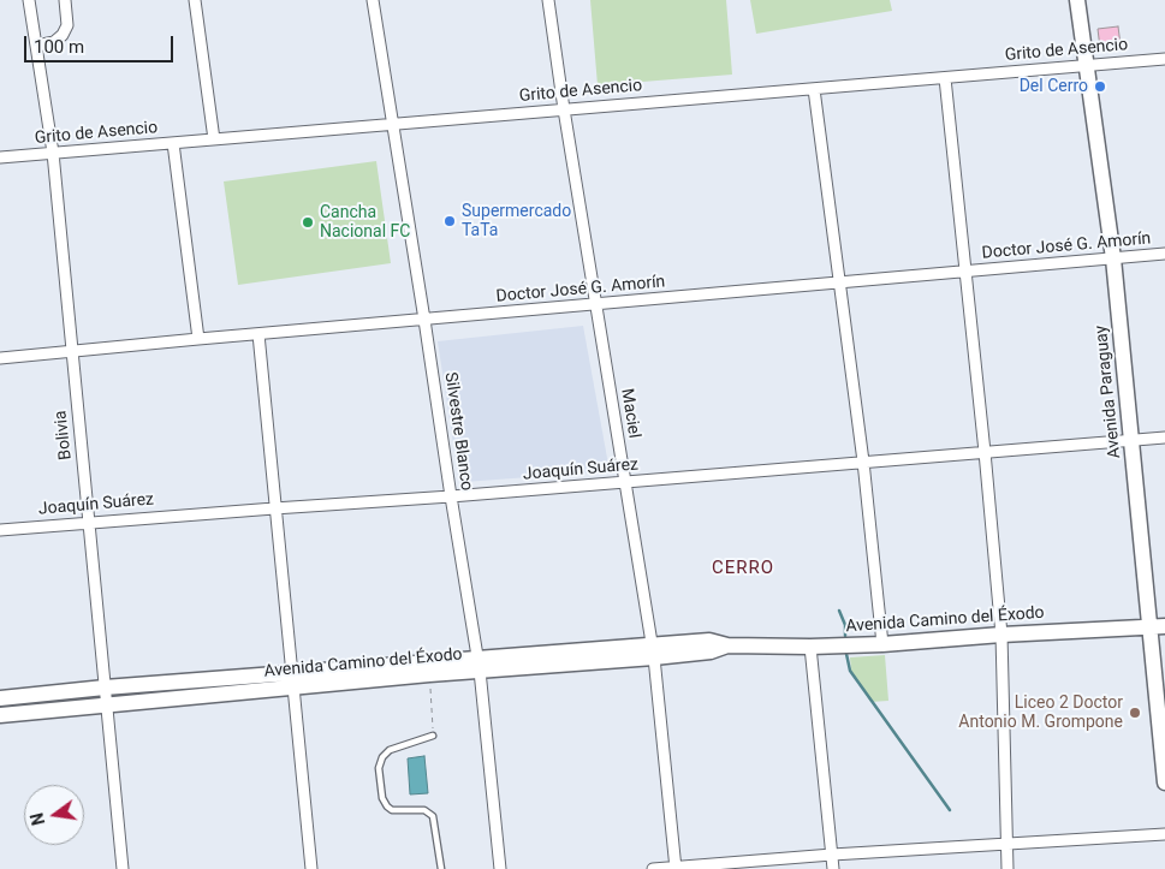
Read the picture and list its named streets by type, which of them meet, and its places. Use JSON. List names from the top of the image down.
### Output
{
  "streets": {
    "street": [
      "Grito de Asencio",
      "Doctor José G. Amorín",
      "Avenida Paraguay",
      "Maciel",
      "Silvestre Blanco",
      "Bolivia",
      "Joaquín Suárez",
      "Avenida Camino del Éxodo"
    ]
  },
  "crossings": [
    ["Grito de Asencio", "Avenida Paraguay"],
    ["Grito de Asencio", "Maciel"],
    ["Grito de Asencio", "Silvestre Blanco"],
    ["Grito de Asencio", "Bolivia"],
    ["Doctor José G. Amorín", "Avenida Paraguay"],
    ["Doctor José G. Amorín", "Maciel"],
    ["Doctor José G. Amorín", "Silvestre Blanco"],
    ["Doctor José G. Amorín", "Bolivia"],
    ["Avenida Paraguay", "Joaquín Suárez"],
    ["Avenida Paraguay", "Avenida Camino del Éxodo"],
    ["Maciel", "Joaquín Suárez"],
    ["Maciel", "Avenida Camino del Éxodo"],
    ["Silvestre Blanco", "Joaquín Suárez"],
    ["Silvestre Blanco", "Avenida Camino del Éxodo"],
    ["Bolivia", "Joaquín Suárez"],
    ["Bolivia", "Avenida Camino del Éxodo"]
  ],
  "districts": ["CERRO"],
  "places": [
    "Del Cerro",
    "Supermercado TaTa",
    "Cancha Nacional FC",
    "Liceo 2 Doctor Antonio M. Grompone"
  ],
  "scale_bar": "100 m",
  "north": "left"
}
